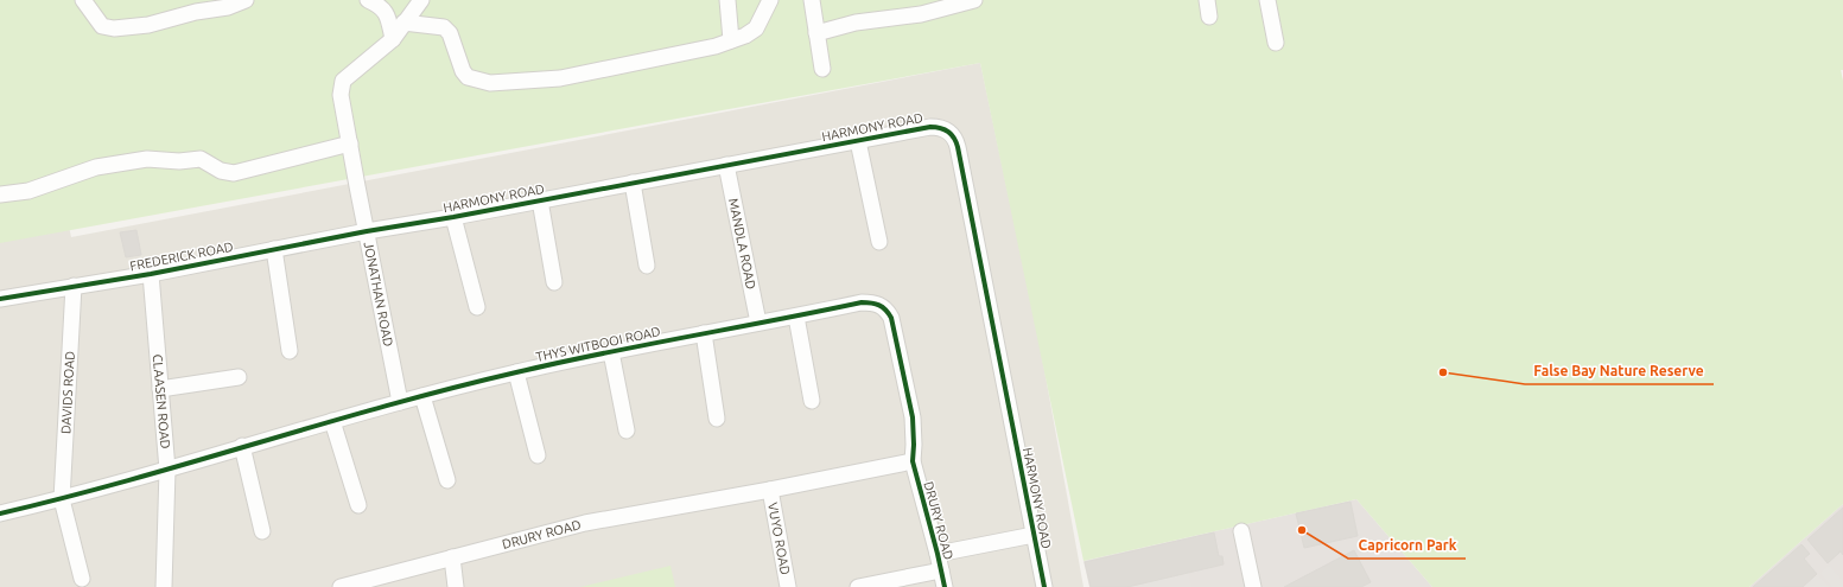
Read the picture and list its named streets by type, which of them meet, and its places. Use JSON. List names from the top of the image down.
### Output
{
  "streets": {
    "street": [
      "HARMONY ROAD",
      "MANDLA ROAD",
      "FREDERICK ROAD",
      "JONATHAN ROAD",
      "THYS WITBOOI ROAD",
      "DAVIDS ROAD",
      "CLAASEN ROAD",
      "DRURY ROAD",
      "VUYO ROAD"
    ]
  },
  "crossings": [
    ["HARMONY ROAD", "MANDLA ROAD"],
    ["HARMONY ROAD", "FREDERICK ROAD"],
    ["HARMONY ROAD", "JONATHAN ROAD"],
    ["MANDLA ROAD", "THYS WITBOOI ROAD"],
    ["FREDERICK ROAD", "JONATHAN ROAD"],
    ["FREDERICK ROAD", "DAVIDS ROAD"],
    ["FREDERICK ROAD", "CLAASEN ROAD"],
    ["JONATHAN ROAD", "THYS WITBOOI ROAD"],
    ["THYS WITBOOI ROAD", "CLAASEN ROAD"],
    ["THYS WITBOOI ROAD", "DRURY ROAD"],
    ["DRURY ROAD", "VUYO ROAD"]
  ],
  "places": ["False Bay Nature Reserve", "Capricorn Park"]
}
